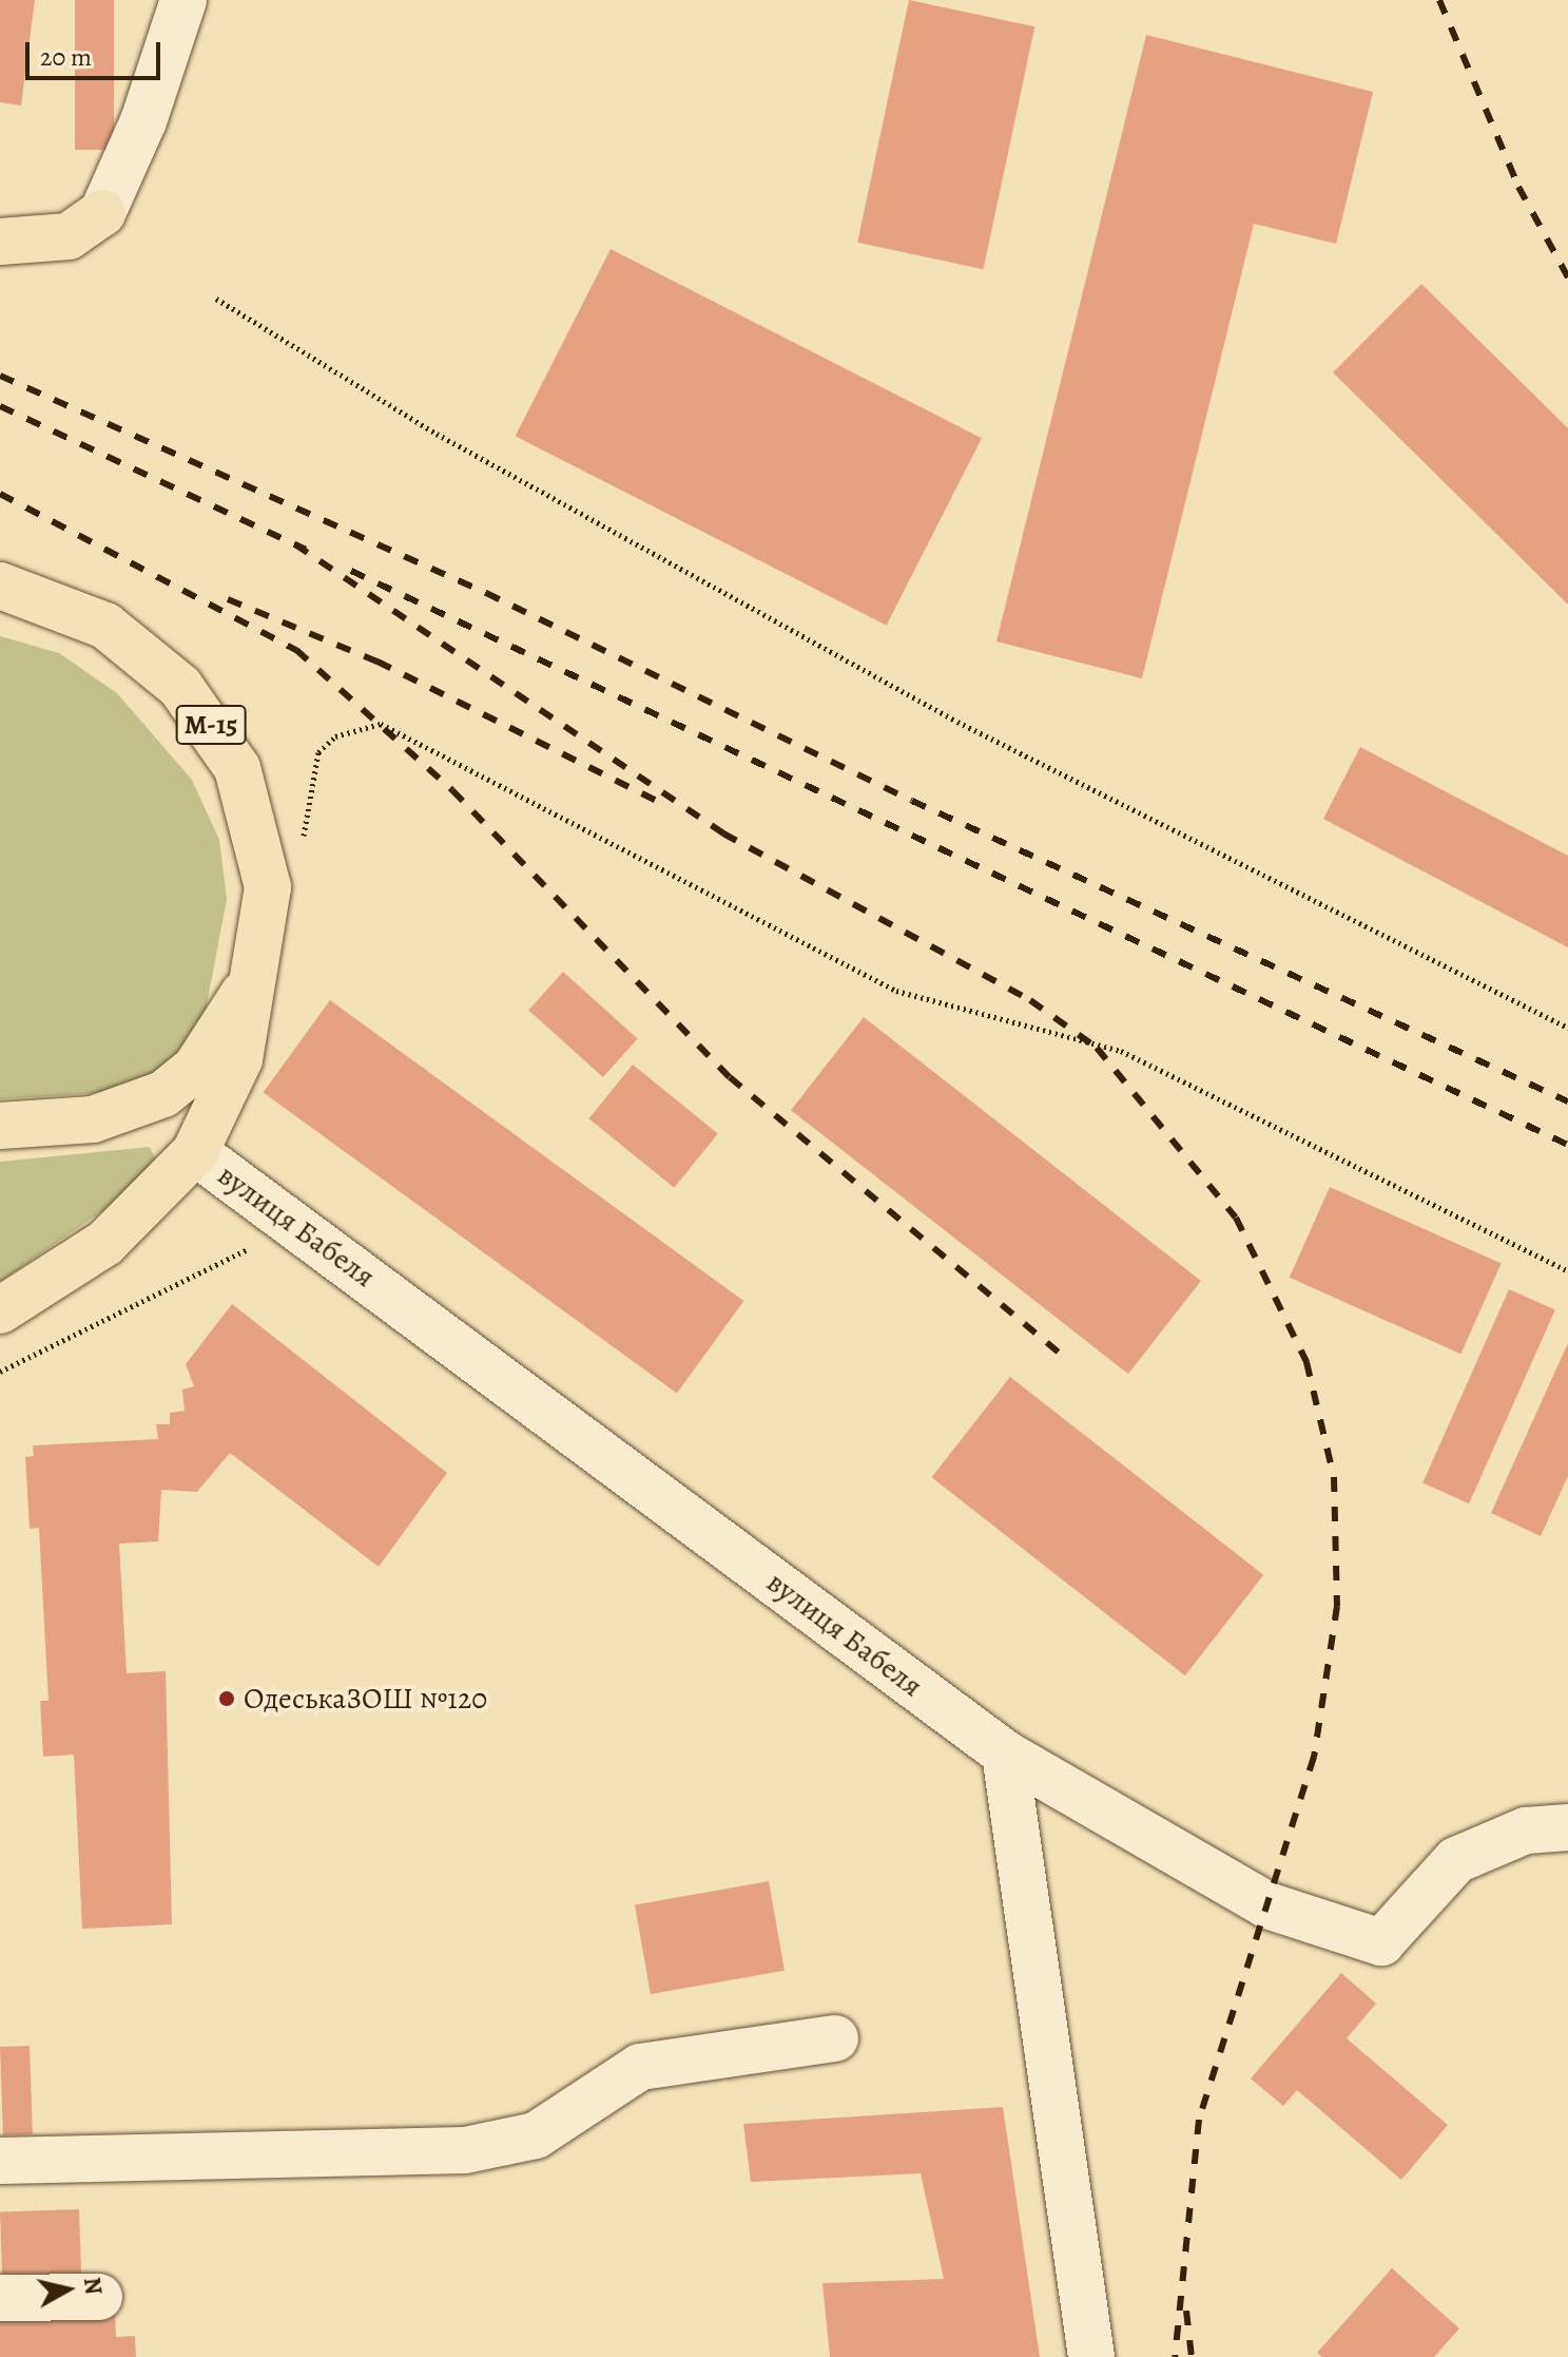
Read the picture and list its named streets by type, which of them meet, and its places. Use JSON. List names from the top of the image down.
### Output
{
  "streets": {
    "main road": ["М-15"],
    "street": ["вулиця Бабеля"]
  },
  "places": ["ОдеськаЗОШ №120"],
  "scale_bar": "20 m",
  "north": "right"
}
